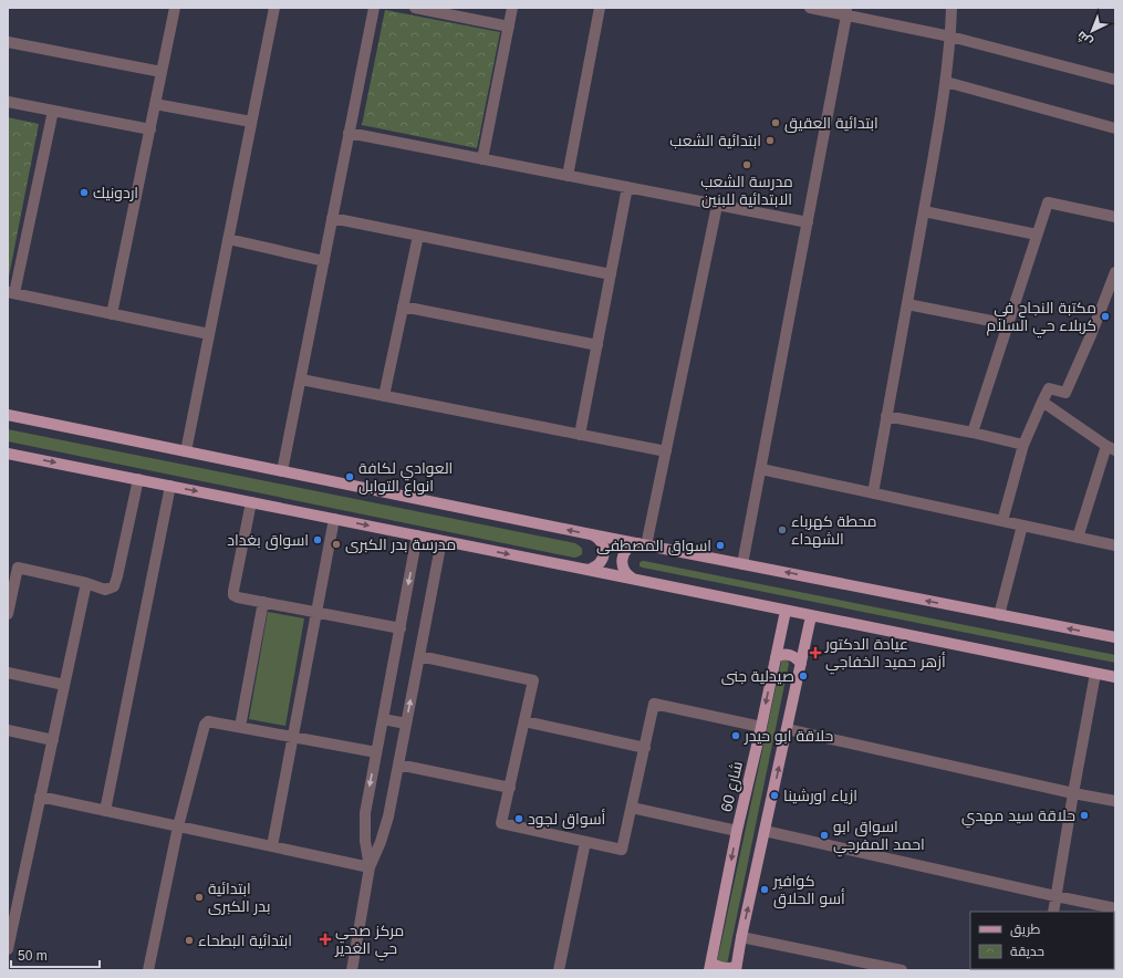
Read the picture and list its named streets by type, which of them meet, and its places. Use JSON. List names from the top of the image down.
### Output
{
  "streets": {
    "main road": ["شارع 60"]
  },
  "places": {
    "other": [
      "ابتدائية العقيق",
      "ابتدائية الشعب",
      "مدرسة الشعب الابتدائية للبنين",
      "اردونيك",
      "مكتبة النجاح في كربلاء حي السلام",
      "العوادي لكافة انواع التوابل",
      "محطة كهرباء الشهداء",
      "اسواق بغداد",
      "مدرسة بدر الكبرى",
      "اسواق المصطفى",
      "صيدلية جنى",
      "حلاقة ابو حيدر",
      "ازياء اورشينا",
      "حلاقة سيد مهدي",
      "أسواق لجود",
      "اسواق ابو احمد المفرجي",
      "كوافير أسو الحلاق",
      "ابتدائية بدر الكبرى",
      "ابتدائية البطحاء"
    ],
    "health": ["عيادة الدكتور أزهر حميد الخفاجي", "مركز صحي حي الغدير"]
  },
  "legend": ["طريق", "حديقة"],
  "scale_bar": "50 m",
  "north": "bottom left"
}
